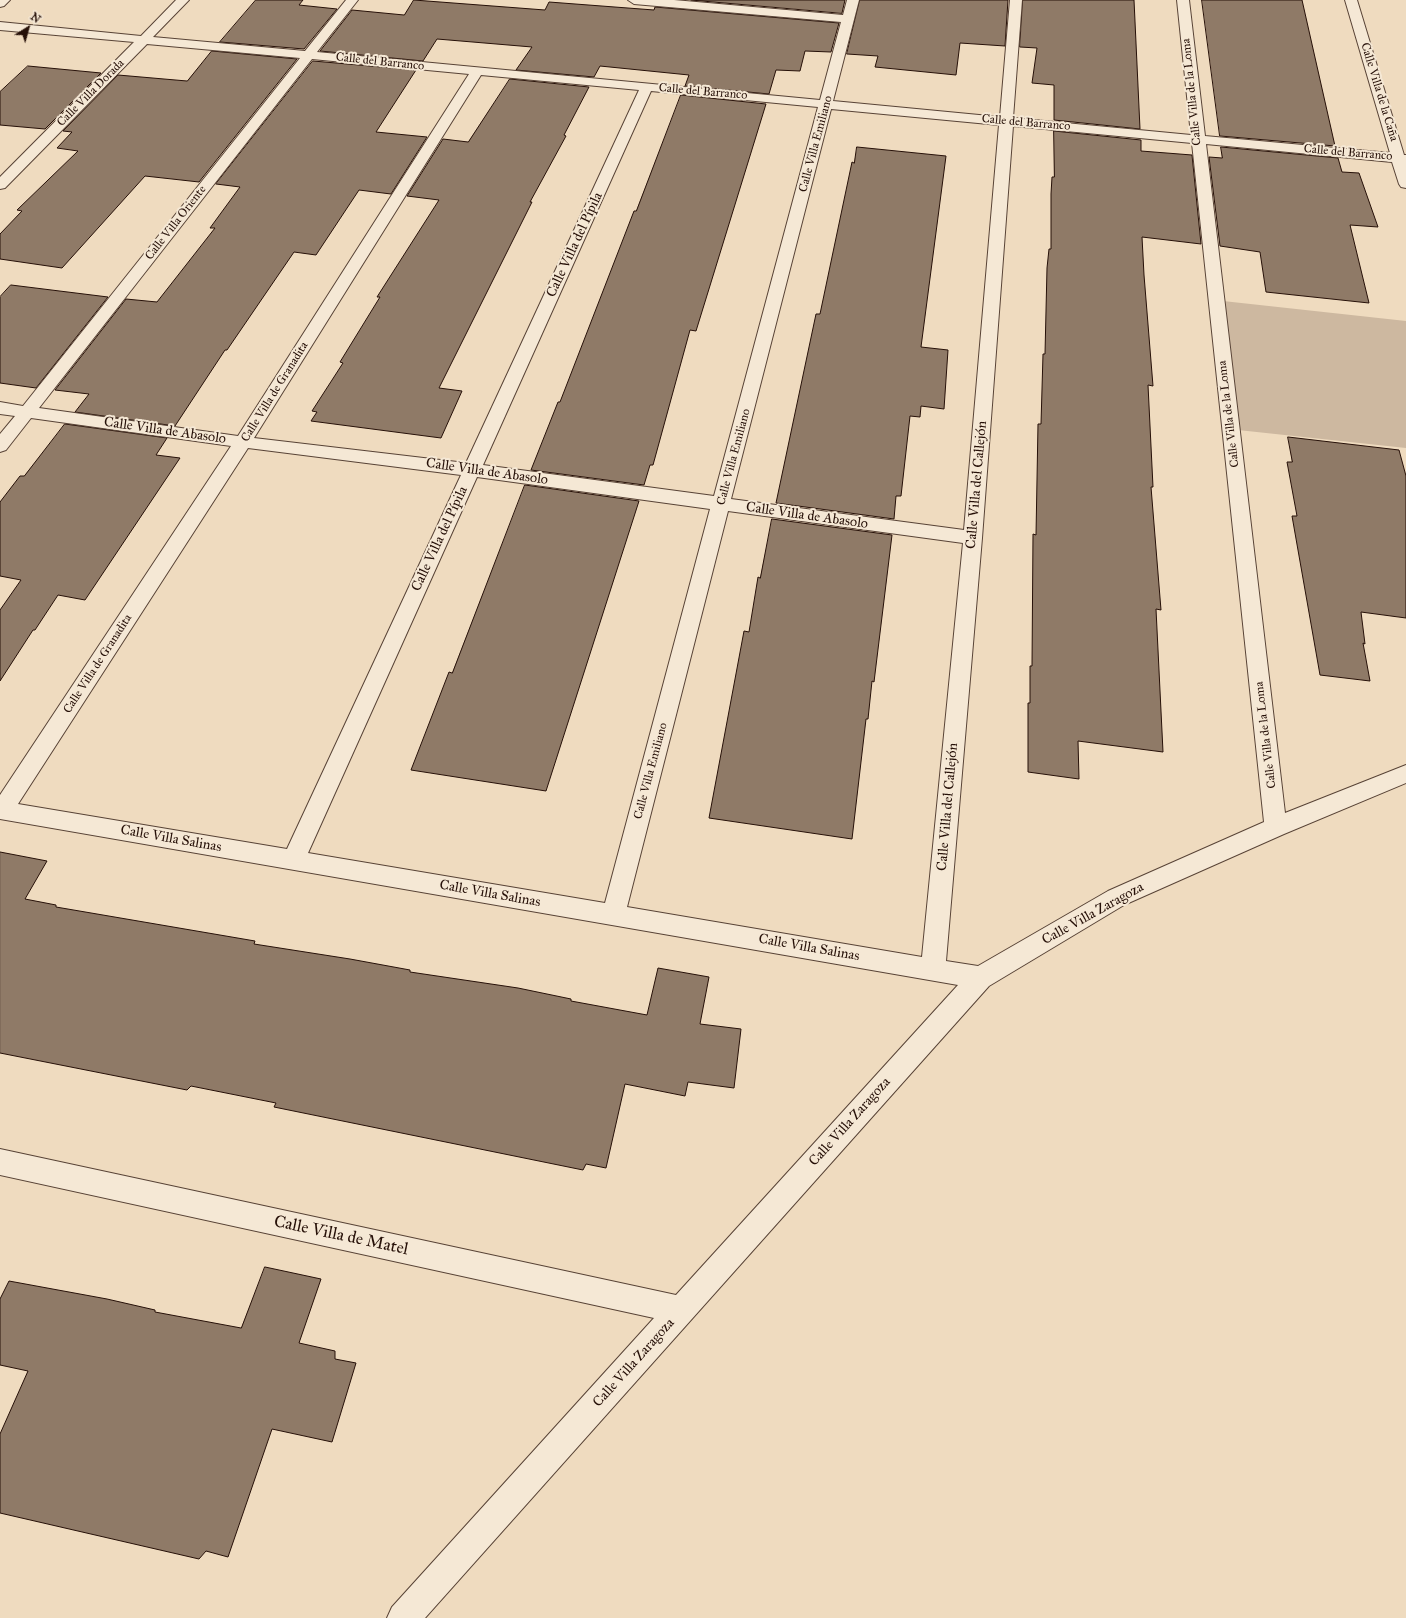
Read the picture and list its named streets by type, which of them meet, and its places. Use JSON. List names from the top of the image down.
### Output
{
  "streets": {
    "street": [
      "Calle del Barranco",
      "Calle Villa de la Loma",
      "Calle Villa de la Caña",
      "Calle Villa Dorada",
      "Calle Villa Emiliano",
      "Calle Villa Oriente",
      "Calle Villa del Pípila",
      "Calle Villa de Granadita",
      "Calle Villa de Abasolo",
      "Calle Villa del Callejón",
      "Calle Villa Salinas",
      "Calle Villa Zaragoza",
      "Calle Villa de Matel"
    ]
  },
  "crossings": [
    ["Calle del Barranco", "Calle Villa de la Loma"],
    ["Calle del Barranco", "Calle Villa de la Caña"],
    ["Calle del Barranco", "Calle Villa Dorada"],
    ["Calle del Barranco", "Calle Villa Emiliano"],
    ["Calle del Barranco", "Calle Villa Oriente"],
    ["Calle del Barranco", "Calle Villa del Pípila"],
    ["Calle del Barranco", "Calle Villa de Granadita"],
    ["Calle del Barranco", "Calle Villa del Callejón"],
    ["Calle Villa de la Loma", "Calle Villa Zaragoza"],
    ["Calle Villa Emiliano", "Calle Villa de Abasolo"],
    ["Calle Villa Emiliano", "Calle Villa Salinas"],
    ["Calle Villa Oriente", "Calle Villa de Abasolo"],
    ["Calle Villa del Pípila", "Calle Villa de Abasolo"],
    ["Calle Villa del Pípila", "Calle Villa Salinas"],
    ["Calle Villa de Granadita", "Calle Villa de Abasolo"],
    ["Calle Villa de Granadita", "Calle Villa Salinas"],
    ["Calle Villa de Abasolo", "Calle Villa del Callejón"],
    ["Calle Villa del Callejón", "Calle Villa Salinas"],
    ["Calle Villa Salinas", "Calle Villa Zaragoza"],
    ["Calle Villa Zaragoza", "Calle Villa de Matel"]
  ],
  "north": "top right"
}
